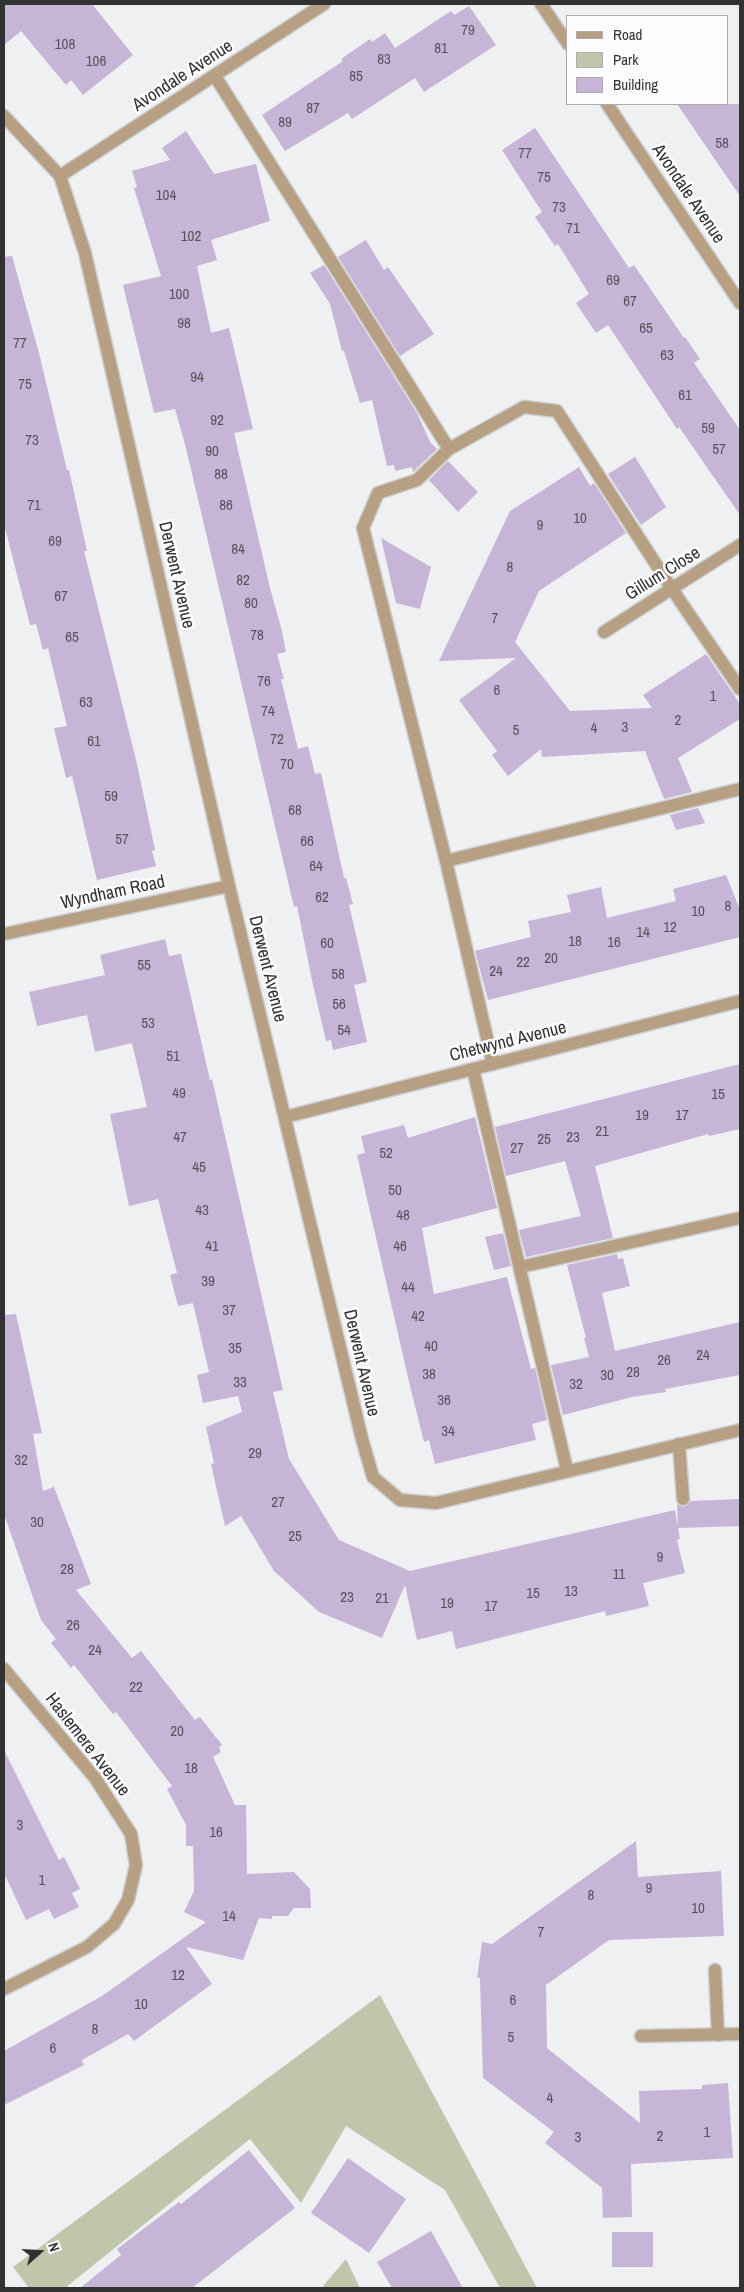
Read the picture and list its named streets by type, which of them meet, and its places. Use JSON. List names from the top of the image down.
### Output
{
  "streets": {
    "street": [
      "Avondale Avenue",
      "Gillum Close",
      "Derwent Avenue",
      "Wyndham Road",
      "Chetwynd Avenue",
      "Haslemere Avenue"
    ]
  },
  "crossings": [
    ["Avondale Avenue", "Derwent Avenue"],
    ["Derwent Avenue", "Wyndham Road"],
    ["Derwent Avenue", "Chetwynd Avenue"]
  ],
  "house_numbers": [
    "79",
    "108",
    "81",
    "83",
    "106",
    "85",
    "87",
    "89",
    "58",
    "77",
    "75",
    "104",
    "73",
    "71",
    "102",
    "69",
    "100",
    "67",
    "98",
    "65",
    "77",
    "63",
    "94",
    "75",
    "61",
    "92",
    "59",
    "73",
    "57",
    "90",
    "88",
    "71",
    "86",
    "10",
    "9",
    "69",
    "84",
    "8",
    "82",
    "67",
    "80",
    "7",
    "78",
    "65",
    "76",
    "6",
    "1",
    "63",
    "74",
    "2",
    "3",
    "4",
    "5",
    "72",
    "61",
    "70",
    "59",
    "68",
    "57",
    "66",
    "64",
    "62",
    "8",
    "10",
    "12",
    "14",
    "18",
    "16",
    "60",
    "20",
    "22",
    "55",
    "24",
    "58",
    "56",
    "53",
    "54",
    "51",
    "49",
    "15",
    "19",
    "17",
    "21",
    "47",
    "23",
    "25",
    "27",
    "52",
    "45",
    "50",
    "43",
    "48",
    "41",
    "46",
    "39",
    "44",
    "37",
    "42",
    "40",
    "35",
    "24",
    "26",
    "28",
    "38",
    "30",
    "33",
    "32",
    "36",
    "34",
    "29",
    "32",
    "27",
    "30",
    "25",
    "9",
    "28",
    "11",
    "13",
    "15",
    "23",
    "21",
    "19",
    "17",
    "26",
    "24",
    "22",
    "20",
    "18",
    "3",
    "16",
    "1",
    "9",
    "8",
    "10",
    "14",
    "7",
    "12",
    "6",
    "10",
    "8",
    "5",
    "6",
    "4",
    "1",
    "2",
    "3"
  ],
  "legend": ["Road", "Park", "Building"],
  "north": "right"
}
